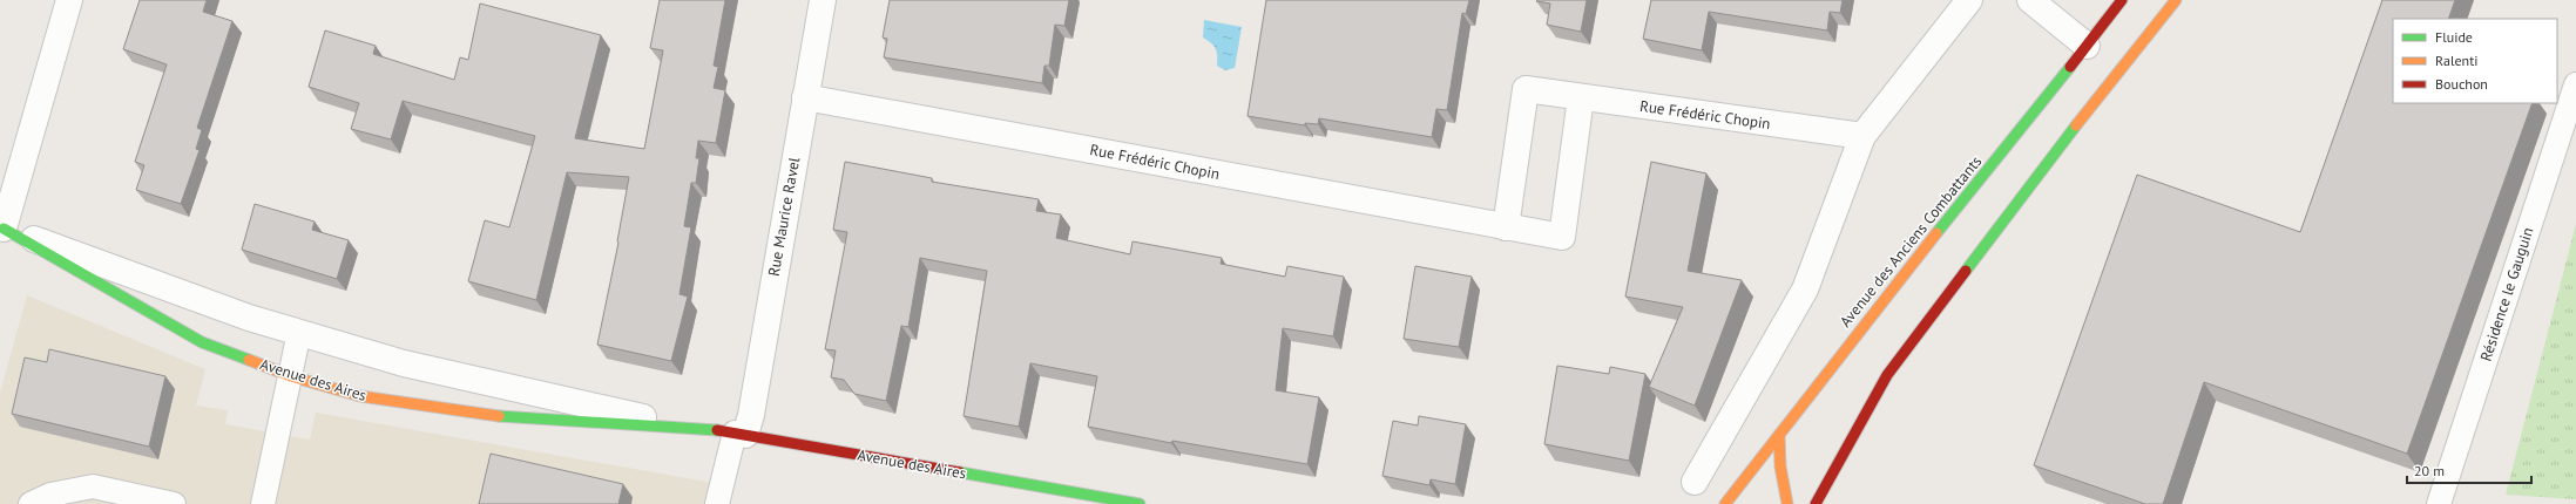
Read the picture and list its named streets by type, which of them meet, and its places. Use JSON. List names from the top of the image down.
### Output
{
  "streets": {
    "main road": ["Avenue des Anciens Combattants", "Avenue des Aires"],
    "street": ["Rue Frédéric Chopin", "Rue Maurice Ravel"],
    "lane": ["Résidence le Gauguin"]
  },
  "crossings": [
    ["Rue Frédéric Chopin", "Rue Maurice Ravel"],
    ["Rue Maurice Ravel", "Avenue des Aires"]
  ],
  "legend": ["Fluide", "Ralenti", "Bouchon"],
  "scale_bar": "20 m"
}
